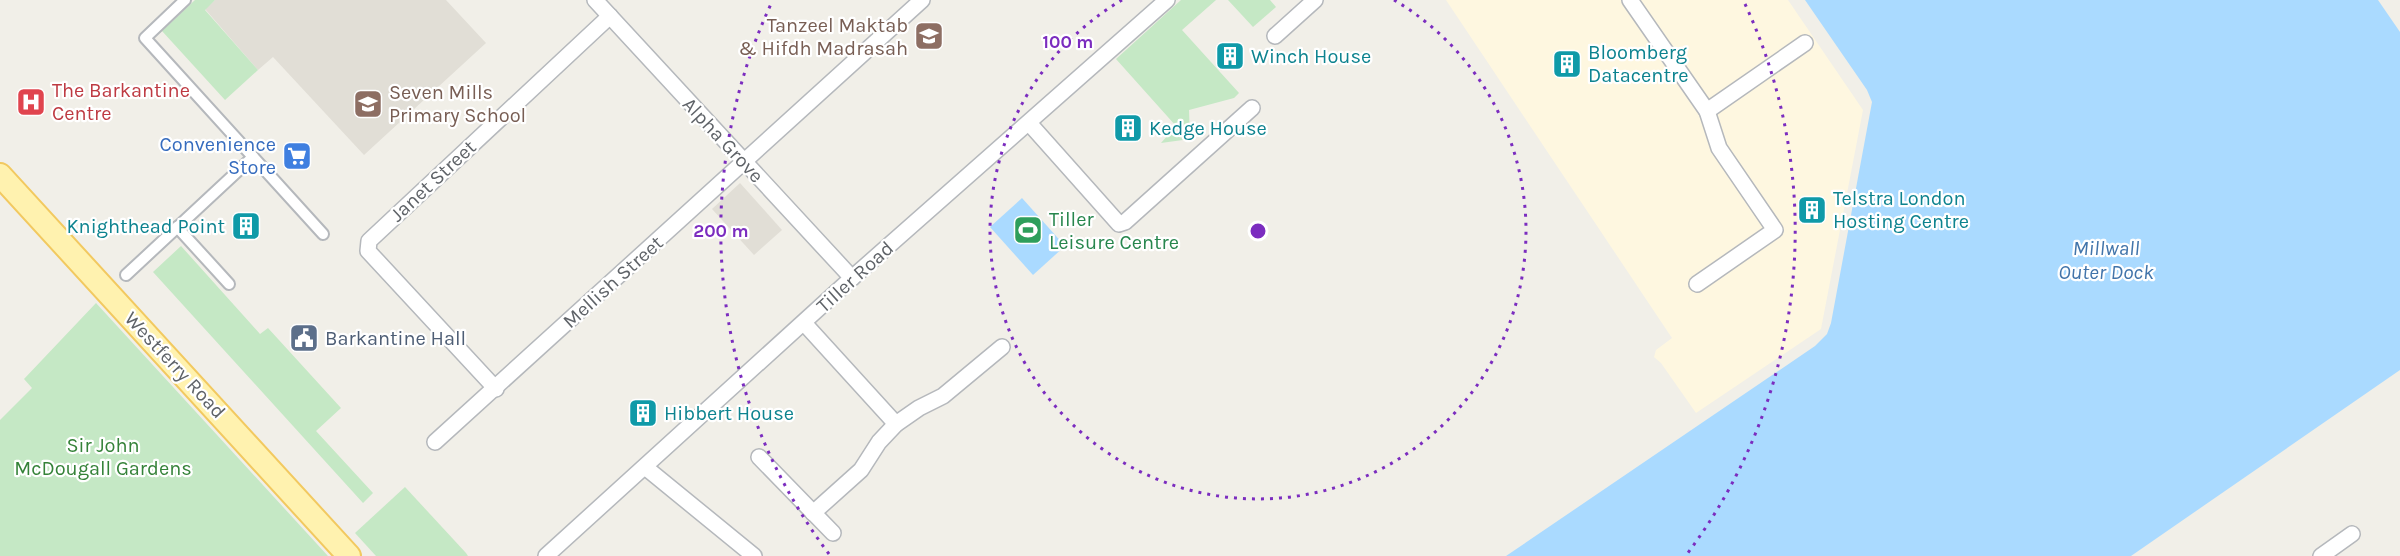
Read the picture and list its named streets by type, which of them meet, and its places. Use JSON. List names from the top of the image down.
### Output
{
  "streets": {
    "main road": ["Westferry Road"],
    "street": [
      "Alpha Grove",
      "Janet Street",
      "Tiller Road",
      "Mellish Street"
    ]
  },
  "crossings": [
    ["Alpha Grove", "Janet Street"],
    ["Alpha Grove", "Tiller Road"],
    ["Alpha Grove", "Mellish Street"],
    ["Janet Street", "Mellish Street"]
  ],
  "water": ["Millwall Outer Dock"],
  "parks": ["Sir John McDougall Gardens"],
  "places": {
    "school or university": ["Tanzeel Maktab & Hifdh Madrasah", "Seven Mills Primary School"],
    "building": [
      "Winch House",
      "Bloomberg Datacentre",
      "Kedge House",
      "Telstra London Hosting Centre",
      "Knighthead Point",
      "Hibbert House"
    ],
    "hospital": ["The Barkantine Centre"],
    "supermarket": ["Convenience Store"],
    "sports": ["Tiller Leisure Centre"],
    "public building": ["Barkantine Hall"]
  },
  "rings": ["100 m", "200 m"]
}
